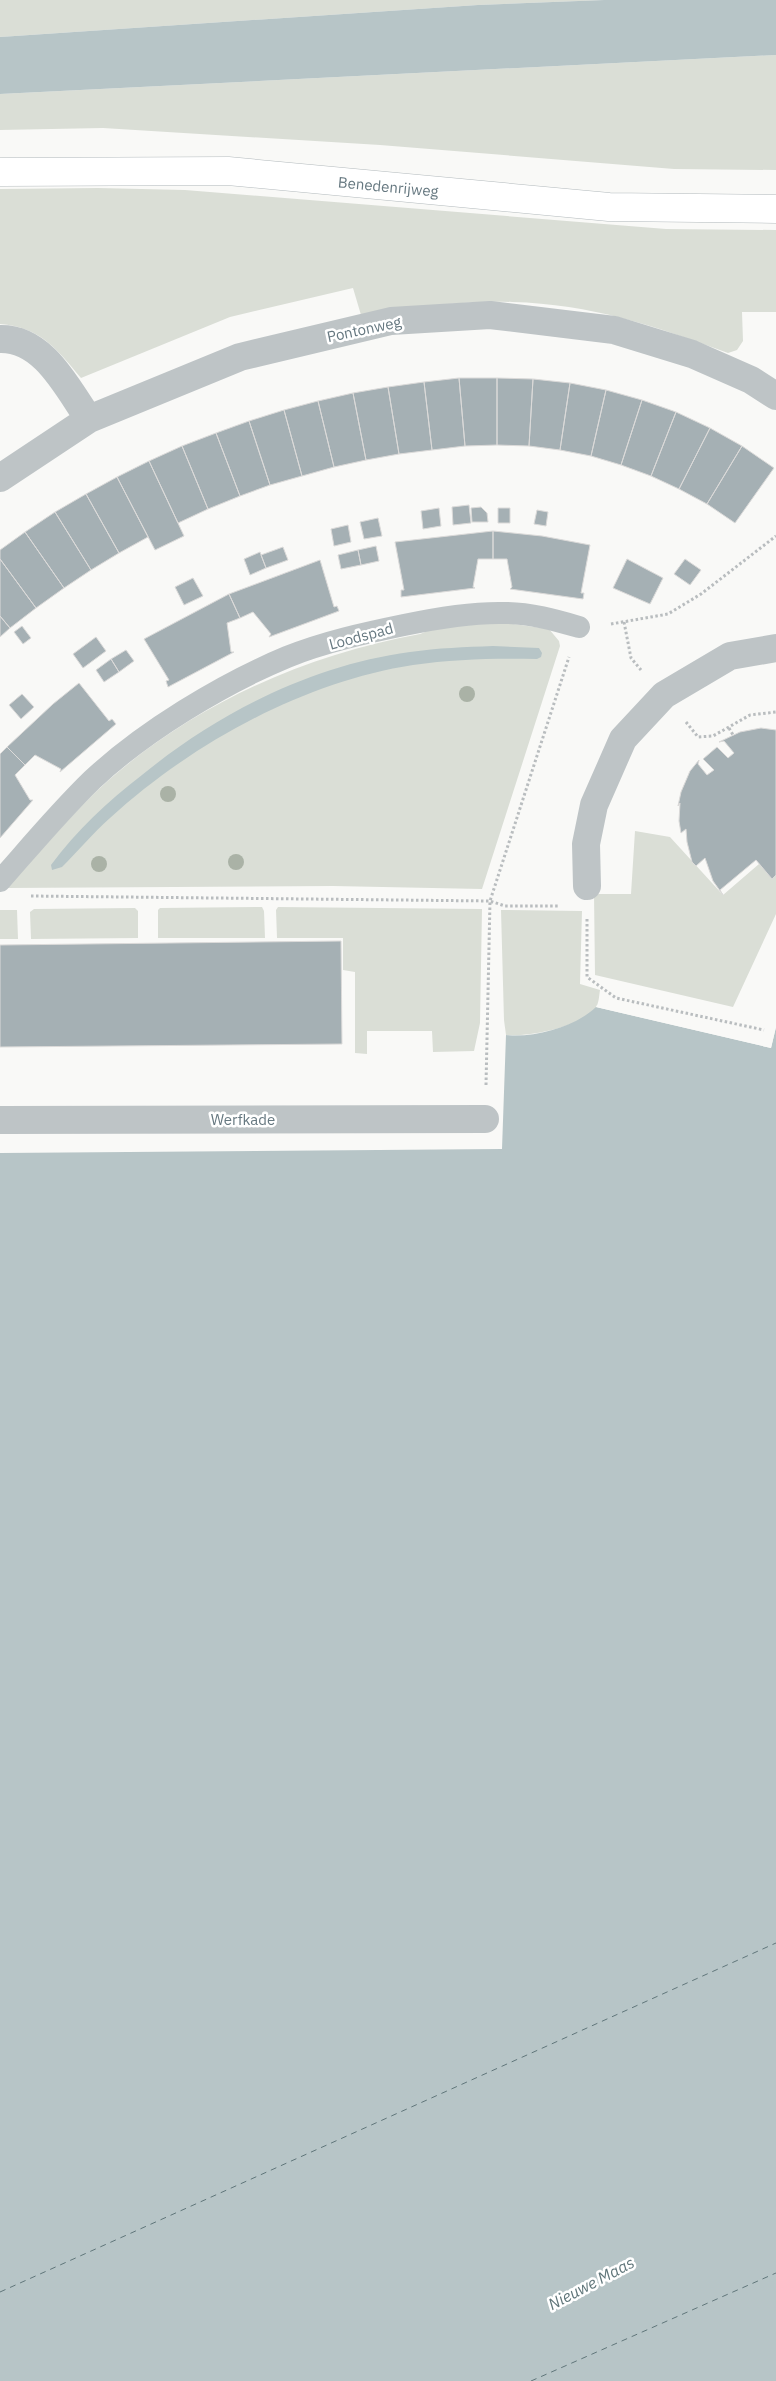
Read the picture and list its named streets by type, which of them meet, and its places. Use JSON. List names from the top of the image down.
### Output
{
  "streets": {
    "street": ["Benedenrijweg", "Pontonweg", "Werfkade"],
    "lane": ["Loodspad"]
  },
  "water": ["Nieuwe Maas"]
}
